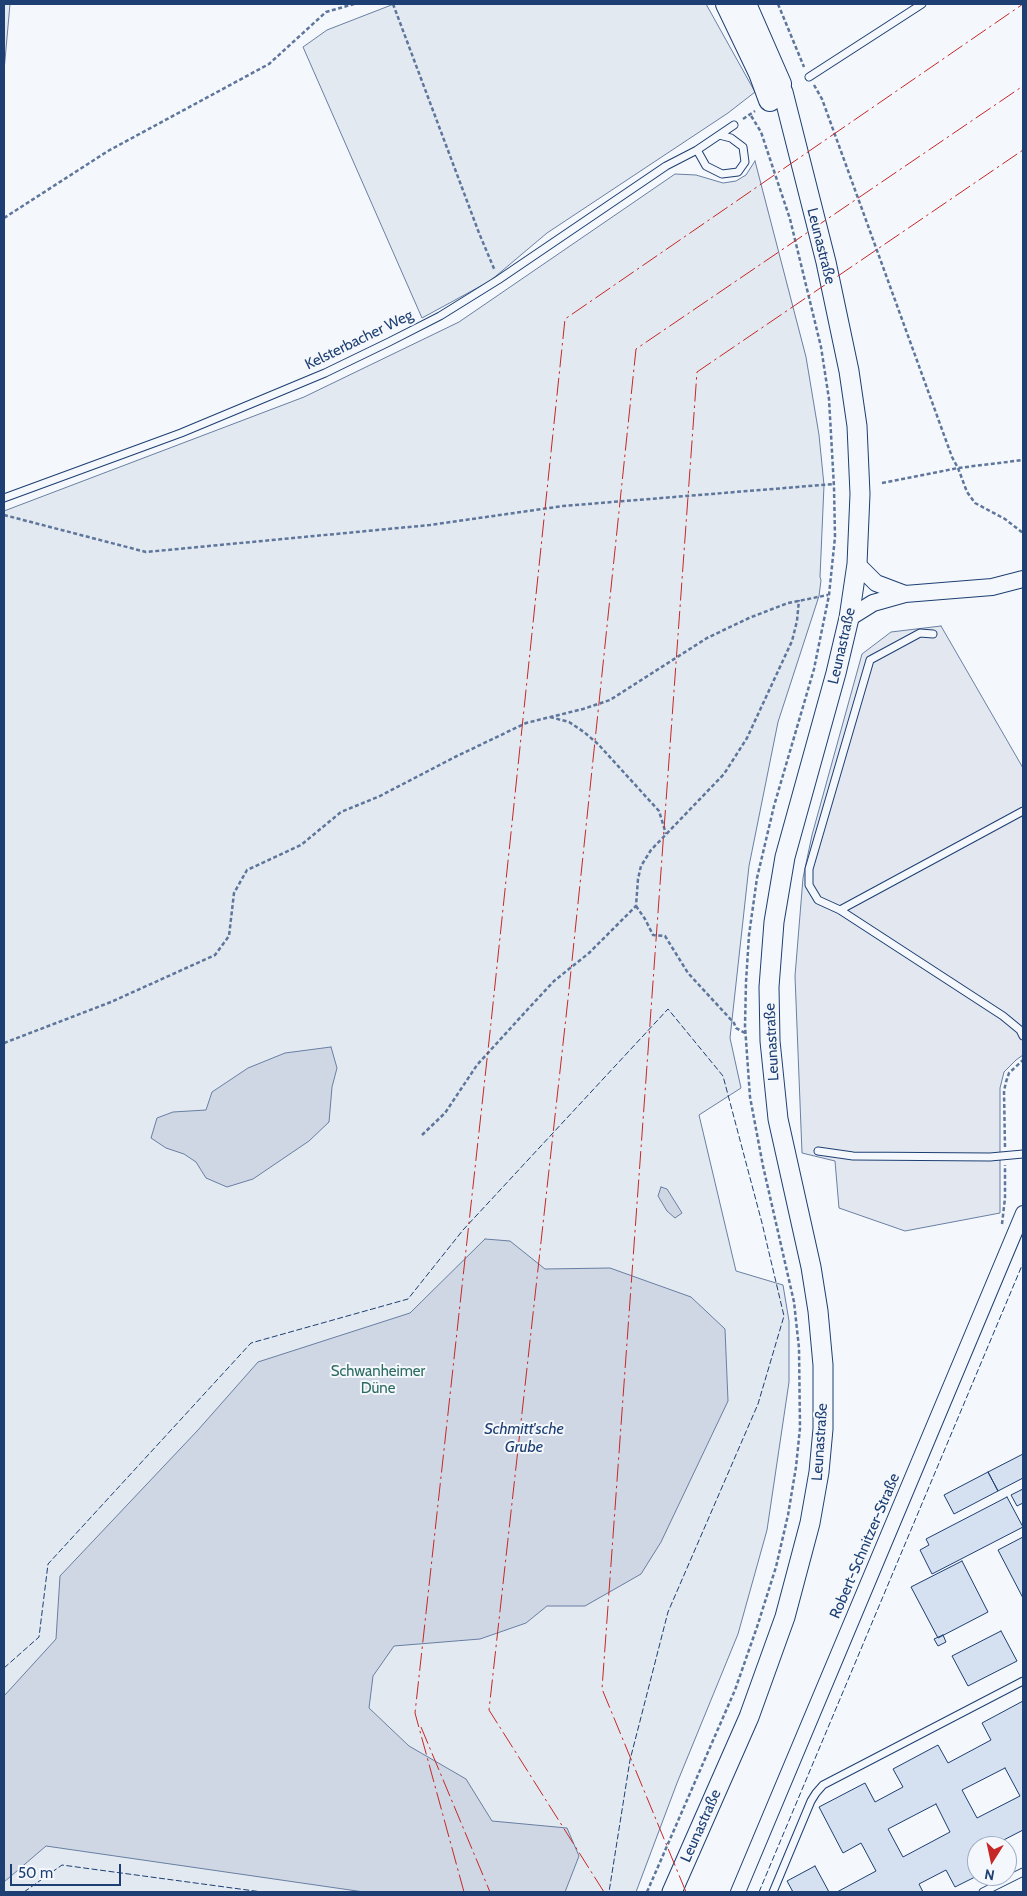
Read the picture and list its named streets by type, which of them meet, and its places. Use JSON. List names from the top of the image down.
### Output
{
  "streets": {
    "main road": ["Leunastraße"],
    "street": ["Robert-Schnitzer-Straße"],
    "lane": ["Kelsterbacher Weg"]
  },
  "water": ["Schmitt'sche Grube"],
  "parks": ["Schwanheimer Düne"],
  "scale_bar": "50 m",
  "north": "bottom"
}
